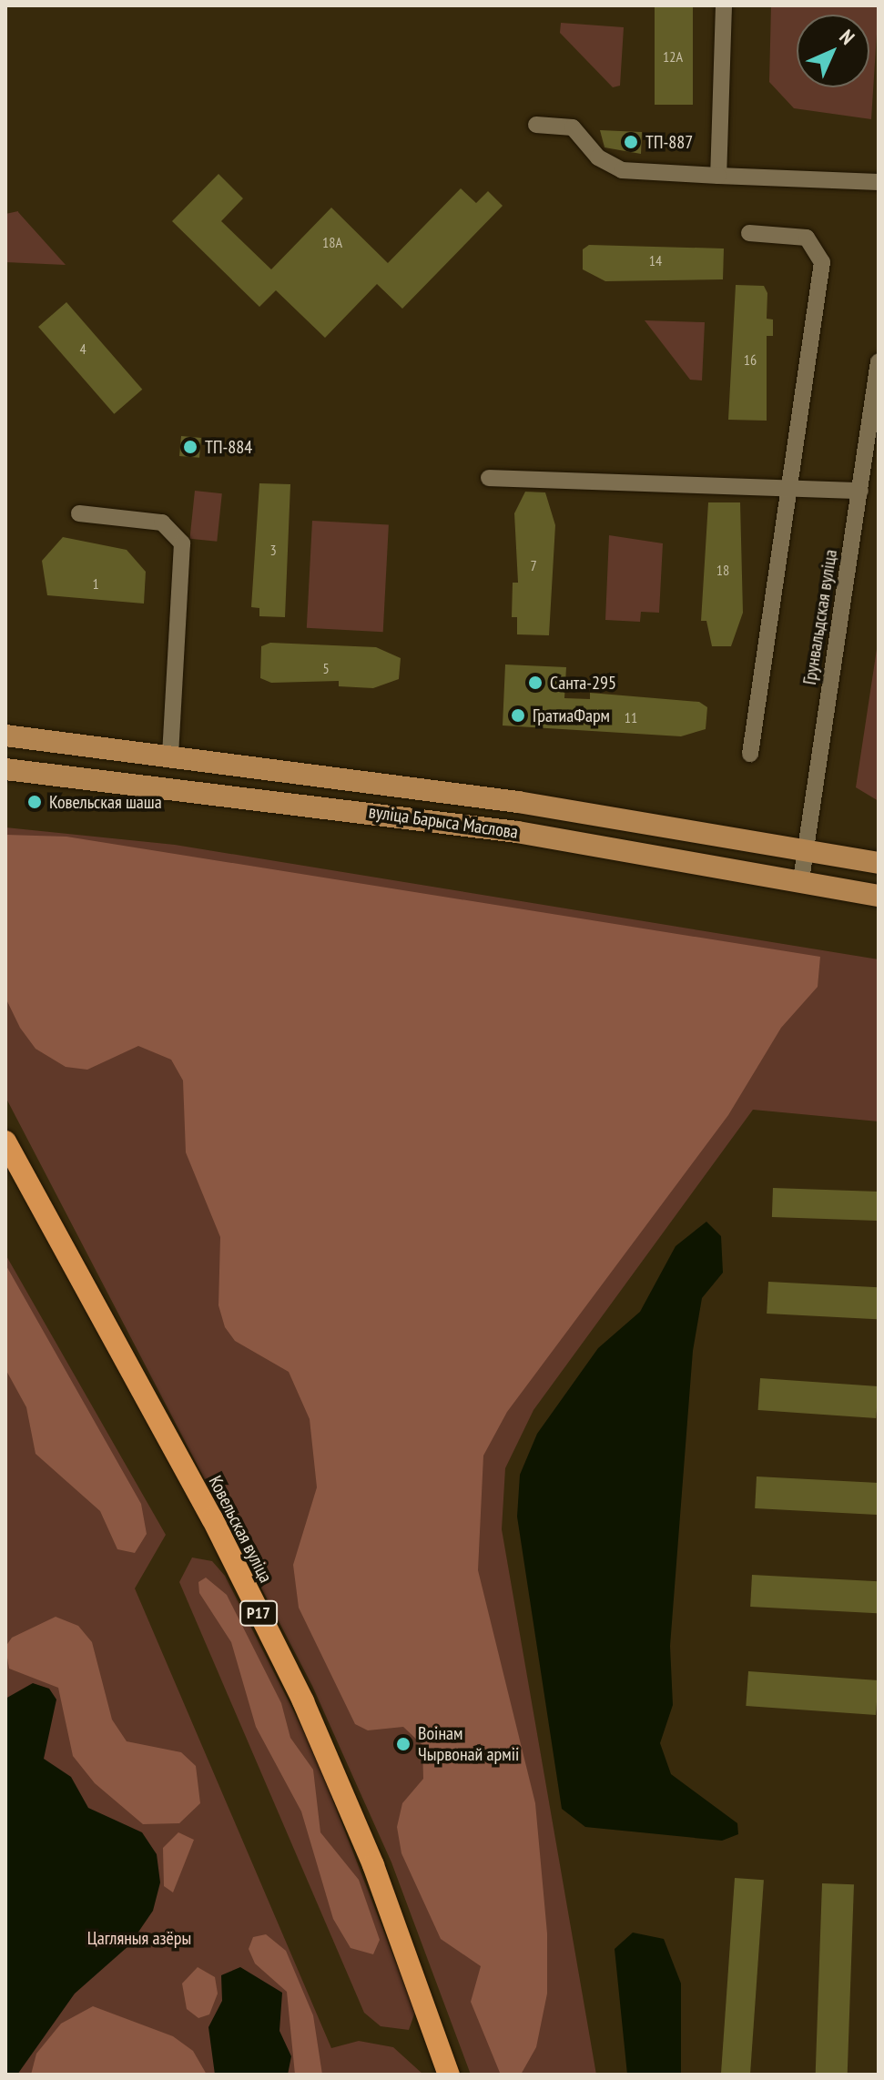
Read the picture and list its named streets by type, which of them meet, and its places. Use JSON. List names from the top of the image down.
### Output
{
  "streets": {
    "highway": ["Ковельская вуліца", "Р17"],
    "main road": ["вуліца Барыса Маслова"],
    "street": ["Грунвальдская вуліца"]
  },
  "crossings": [
    ["Грунвальдская вуліца", "вуліца Барыса Маслова"],
    ["Ковельская вуліца", "Р17"]
  ],
  "parks": ["Цагляныя азёры"],
  "places": [
    "ТП-887",
    "ТП-884",
    "Санта-295",
    "ГратиаФарм",
    "Ковельская шаша",
    "Воінам Чырвонай арміі"
  ],
  "house_numbers": [
    "12А",
    "18А",
    "14",
    "4",
    "16",
    "3",
    "7",
    "18",
    "1",
    "5",
    "11"
  ],
  "north": "top right"
}
